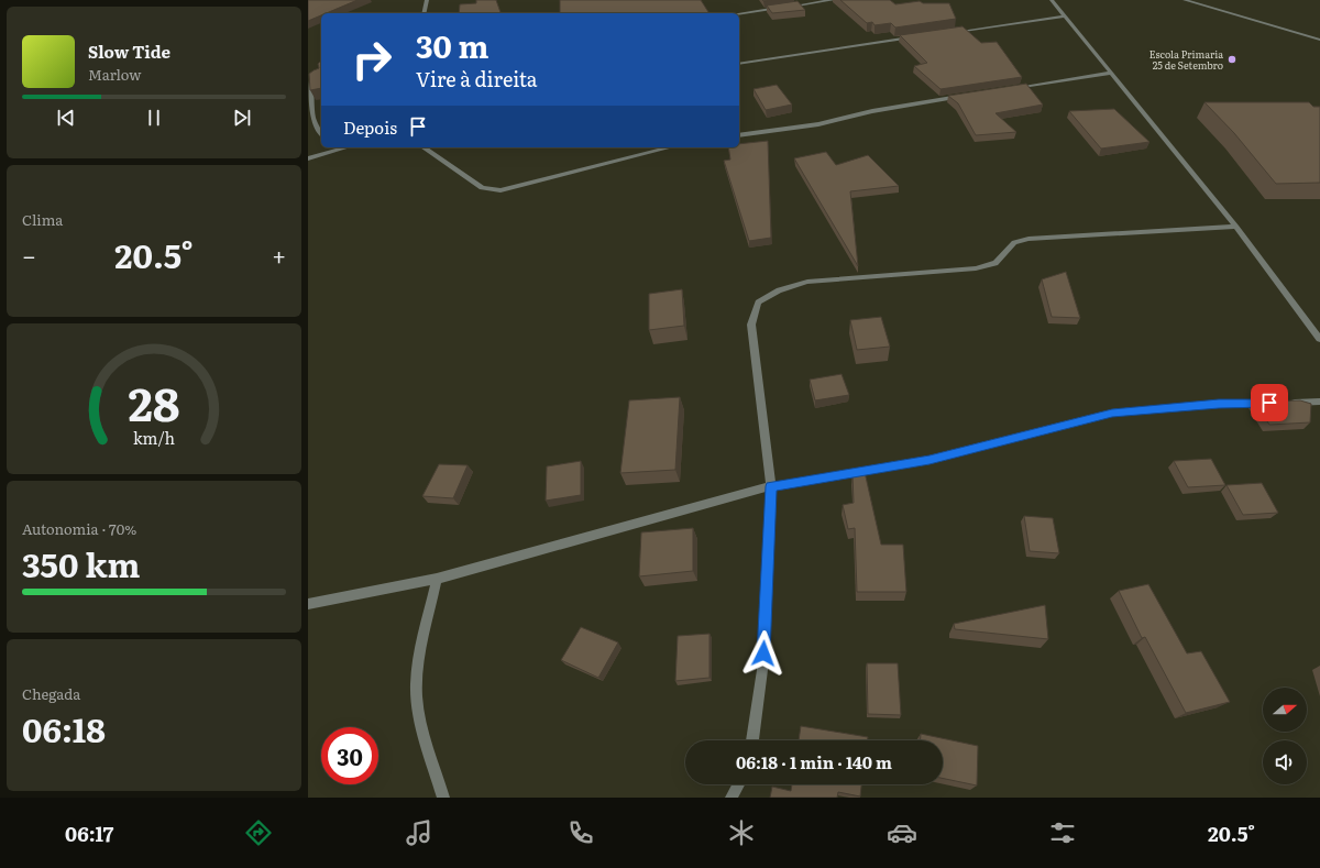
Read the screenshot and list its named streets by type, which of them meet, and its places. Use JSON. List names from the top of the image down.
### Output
{
  "places": ["Escola Primaria 25 de Setembro"],
  "north": "right",
  "page": {
    "turn": ["30 m", "Vire à direita"],
    "song": ["Slow Tide", "Marlow"],
    "then": "Depois",
    "tile": [
      "Clima",
      ["Autonomia · 70%", "350 km"],
      ["Chegada", "06:18"]
    ],
    "heat": ["−", "20.5°", "+"],
    "limit": "30",
    "trip": "06:18 · 1 min · 140 m",
    "tabs": ["06:17", "20.5°"],
    "gauge": ["28", "km/h"]
  }
}
